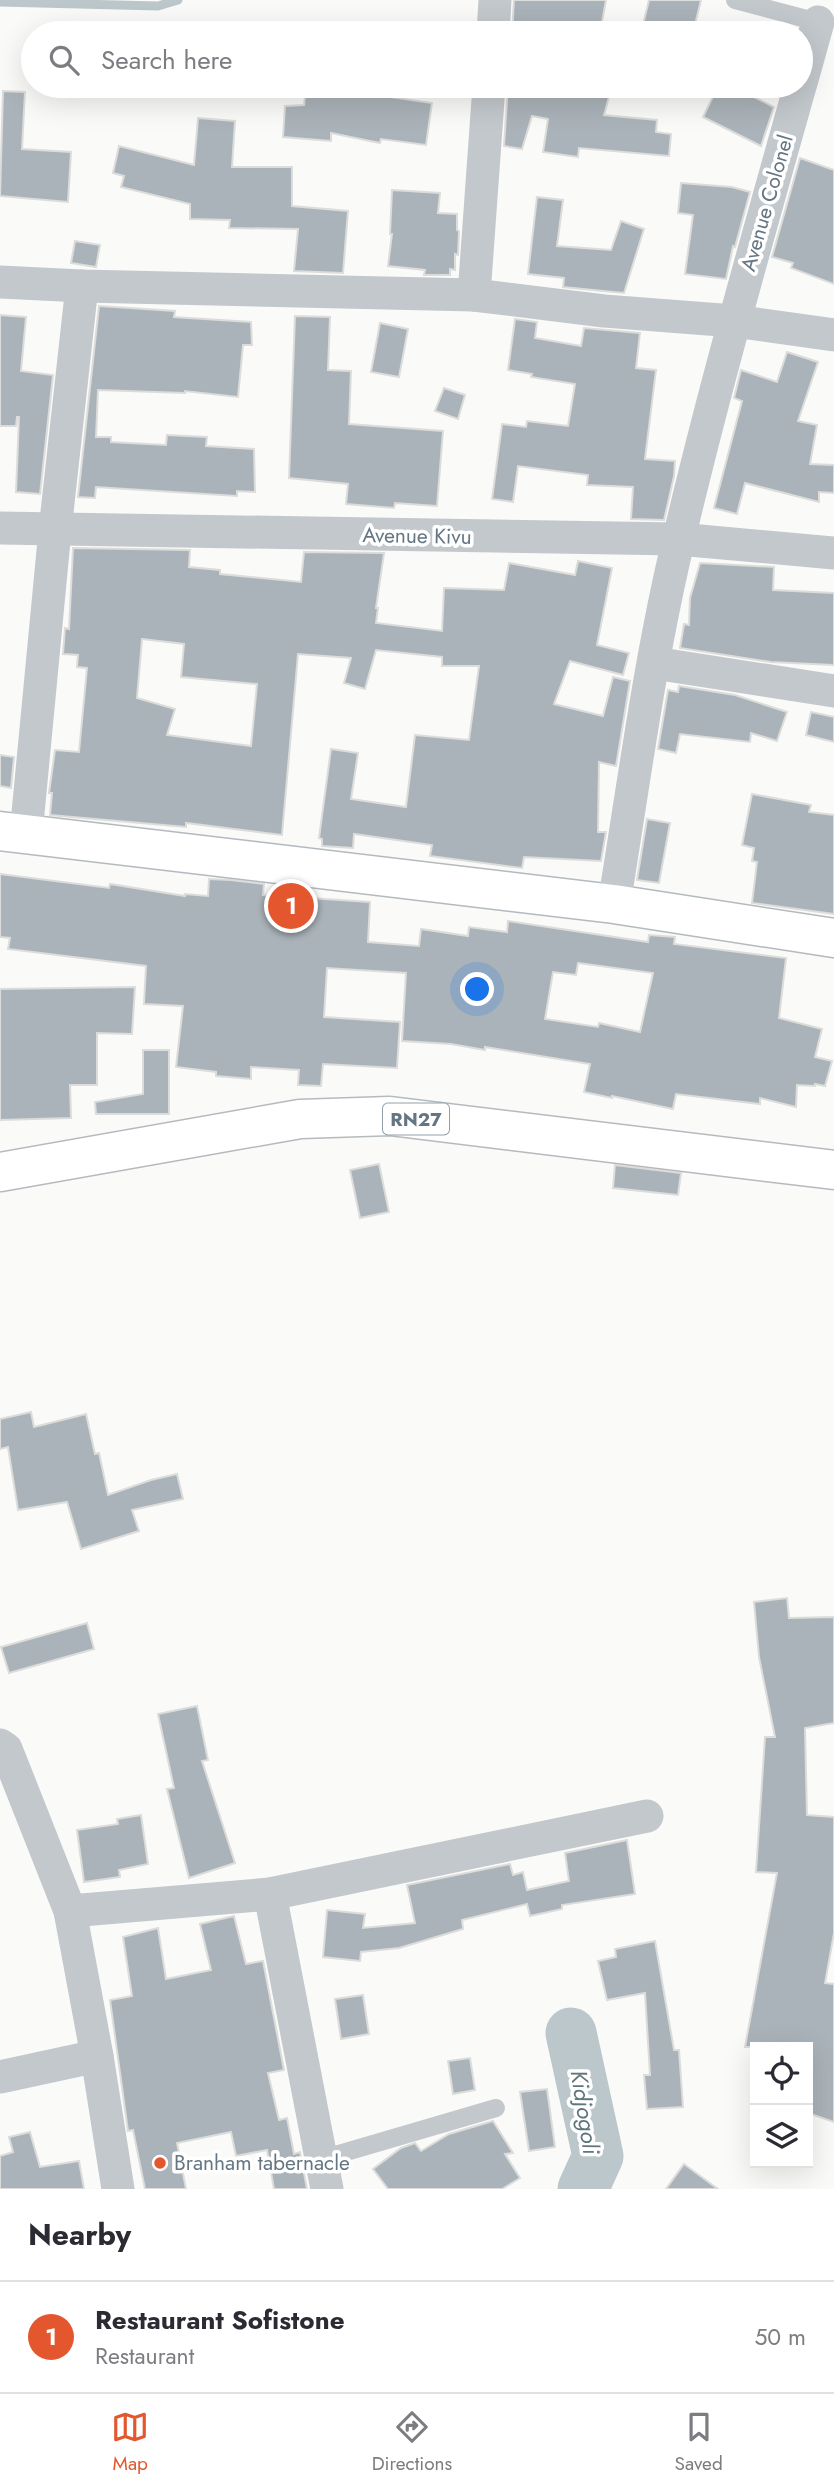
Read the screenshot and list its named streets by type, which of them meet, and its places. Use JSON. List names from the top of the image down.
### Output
{
  "streets": {
    "main road": ["RN27"],
    "street": ["Avenue Colonel", "Avenue Kivu"]
  },
  "crossings": [
    ["Avenue Colonel", "Avenue Kivu"]
  ],
  "water": ["Kidjogoli"],
  "places": ["Branham tabernacle"],
  "page": {
    "search": "Search here",
    "pins": "1",
    "heading": "Nearby",
    "list": [
      {
        "mark": "1",
        "name": "Restaurant Sofistone",
        "note": "Restaurant",
        "value": "50 m"
      }
    ],
    "nav": ["Map", "Directions", "Saved"]
  }
}
